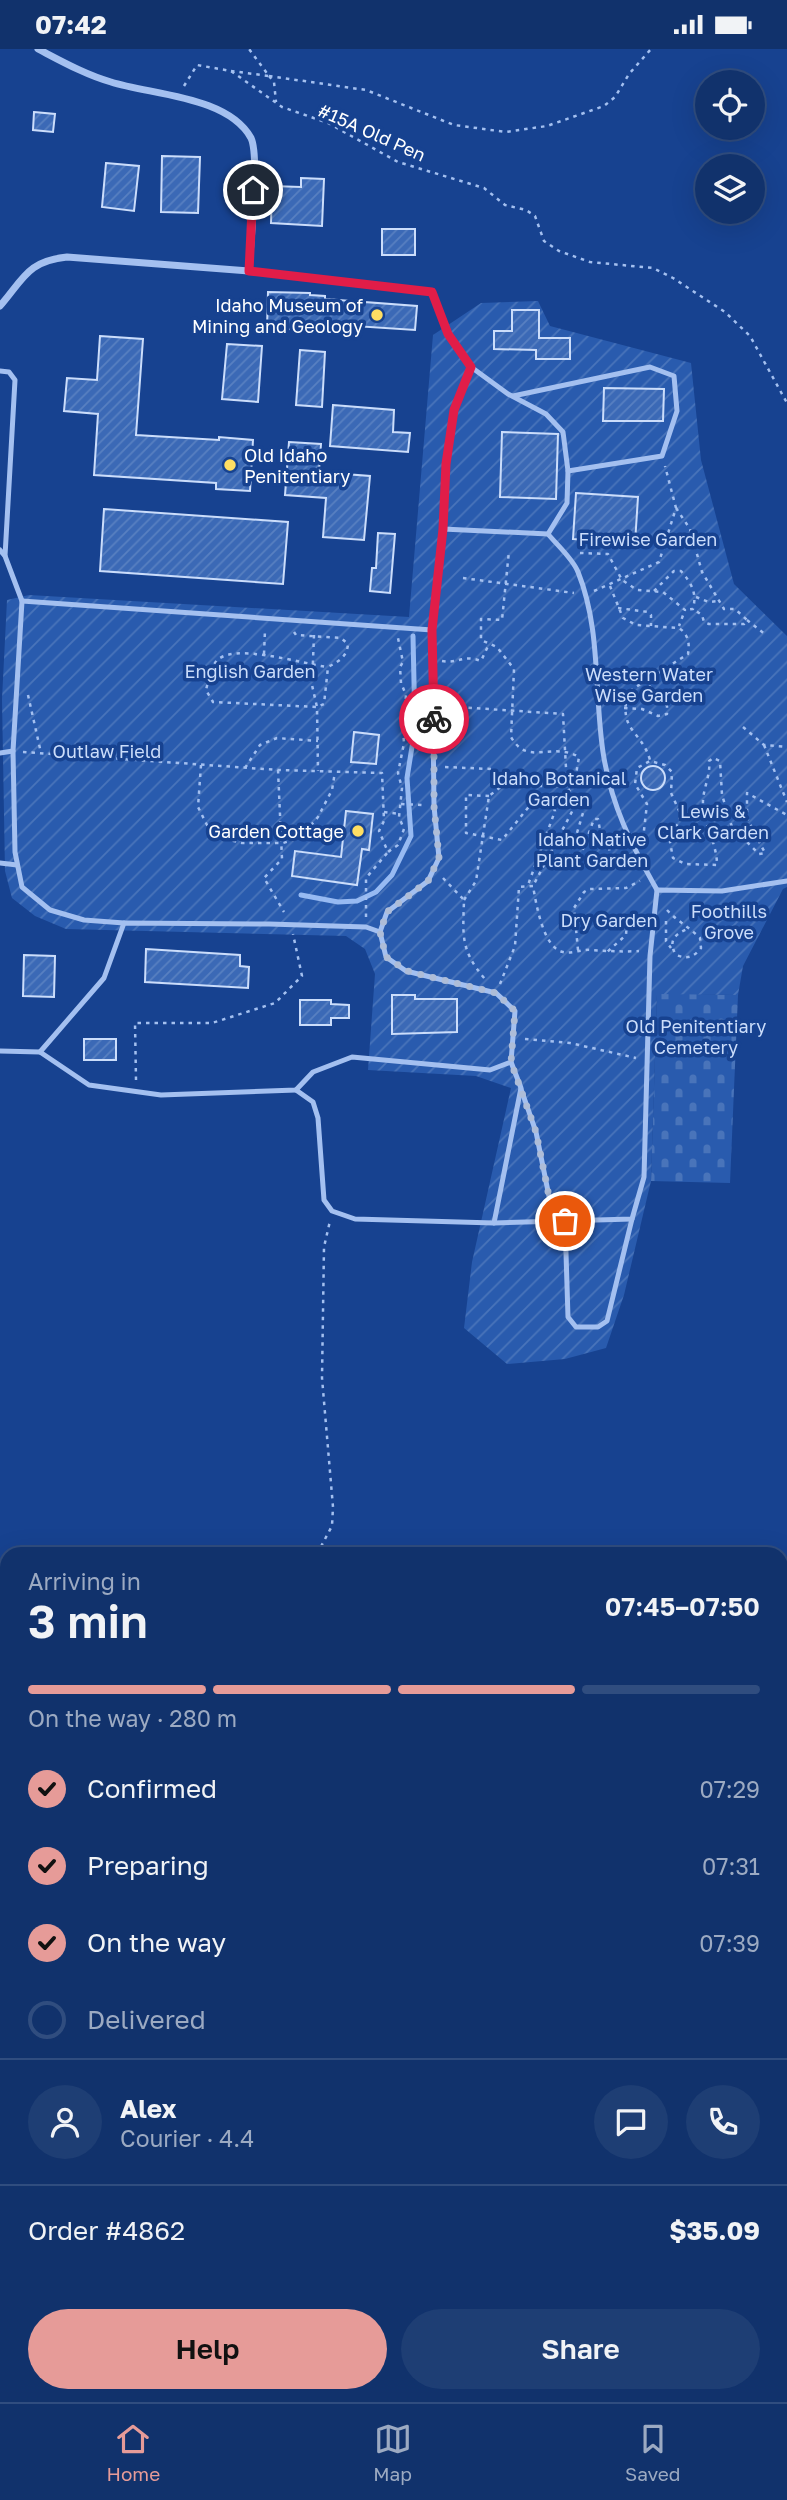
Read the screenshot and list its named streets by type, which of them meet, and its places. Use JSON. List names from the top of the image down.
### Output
{
  "streets": {
    "path": ["#15A Old Pen"]
  },
  "parks": [
    "Firewise Garden",
    "English Garden",
    "Western Water Wise Garden",
    "Outlaw Field",
    "Idaho Botanical Garden",
    "Lewis & Clark Garden",
    "Idaho Native Plant Garden",
    "Foothills Grove",
    "Dry Garden",
    "Old Penitentiary Cemetery"
  ],
  "places": ["Idaho Museum of Mining and Geology", "Old Idaho Penitentiary", "Garden Cottage"],
  "page": {
    "status": "07:42",
    "heading": ["3 min", "Arriving in", "07:45–07:50"],
    "panel": [
      "Alex",
      "Courier · 4.4",
      "Order #4862",
      "$35.09"
    ],
    "bar": "On the way · 280 m",
    "list": [
      ["Confirmed", "07:29"],
      ["Preparing", "07:31"],
      ["On the way", "07:39"],
      "Delivered"
    ],
    "buttons": ["Help", "Share"],
    "tabs": ["Home", "Map", "Saved"]
  }
}
